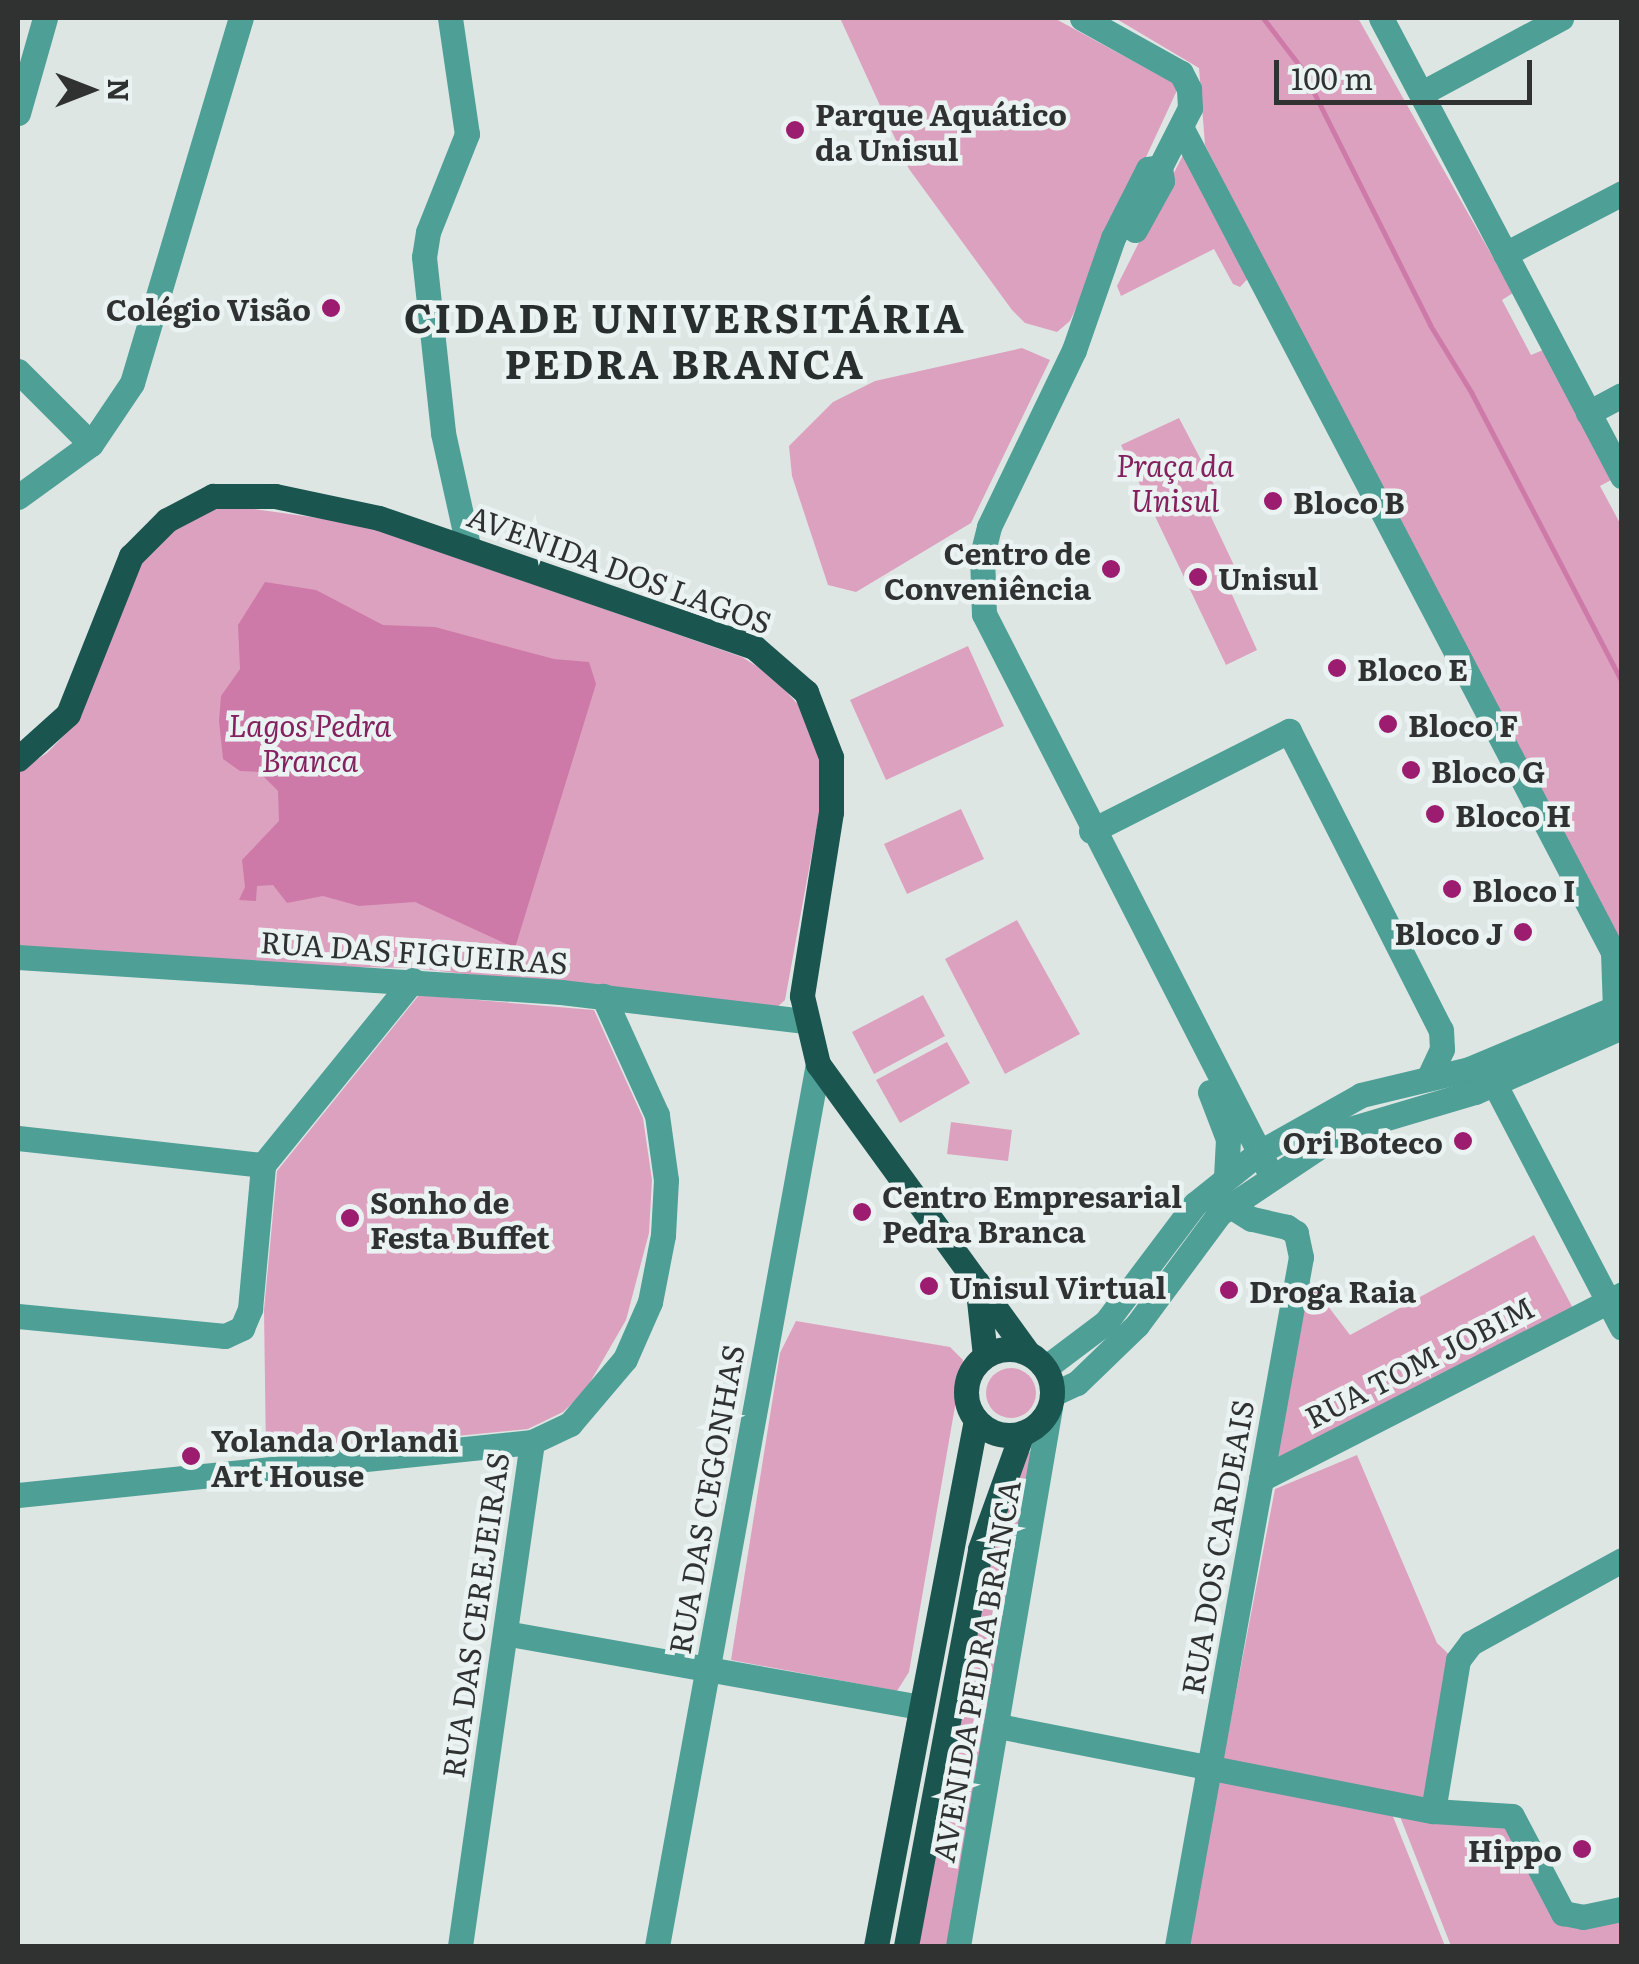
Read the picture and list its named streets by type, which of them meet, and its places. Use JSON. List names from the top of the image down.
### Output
{
  "streets": {
    "main road": ["AVENIDA DOS LAGOS", "AVENIDA PEDRA BRANCA"],
    "street": [
      "RUA DAS FIGUEIRAS",
      "RUA TOM JOBIM",
      "RUA DAS CEGONHAS",
      "RUA DOS CARDEAIS",
      "RUA DAS CEREJEIRAS"
    ]
  },
  "crossings": [
    ["AVENIDA DOS LAGOS", "RUA DAS FIGUEIRAS"],
    ["AVENIDA DOS LAGOS", "RUA DAS CEGONHAS"],
    ["AVENIDA DOS LAGOS", "AVENIDA PEDRA BRANCA"],
    ["RUA DAS FIGUEIRAS", "RUA DAS CEREJEIRAS"],
    ["RUA TOM JOBIM", "RUA DOS CARDEAIS"]
  ],
  "districts": ["CIDADE UNIVERSITÁRIA PEDRA BRANCA"],
  "parks": ["Praça da Unisul", "Lagos Pedra Branca"],
  "places": [
    "Parque Aquático da Unisul",
    "Colégio Visão",
    "Bloco B",
    "Centro de Conveniência",
    "Unisul",
    "Bloco E",
    "Bloco F",
    "Bloco G",
    "Bloco H",
    "Bloco I",
    "Bloco J",
    "Ori Boteco",
    "Centro Empresarial Pedra Branca",
    "Sonho de Festa Buffet",
    "Unisul Virtual",
    "Droga Raia",
    "Yolanda Orlandi Art House",
    "Hippo"
  ],
  "scale_bar": "100 m",
  "north": "right"
}
